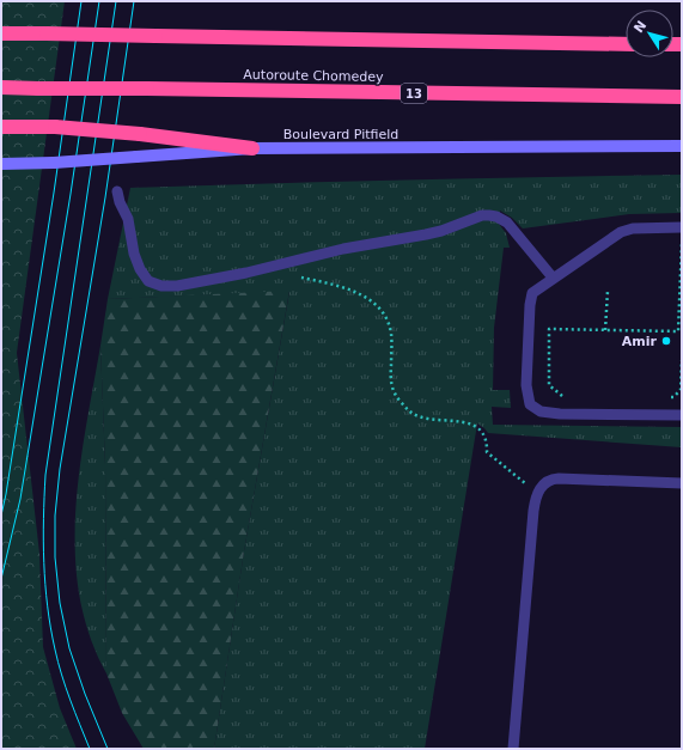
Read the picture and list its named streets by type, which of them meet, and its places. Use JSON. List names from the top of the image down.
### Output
{
  "streets": {
    "highway": ["Autoroute Chomedey", "13"],
    "main road": ["Boulevard Pitfield"]
  },
  "places": ["Amir"],
  "north": "top left"
}
